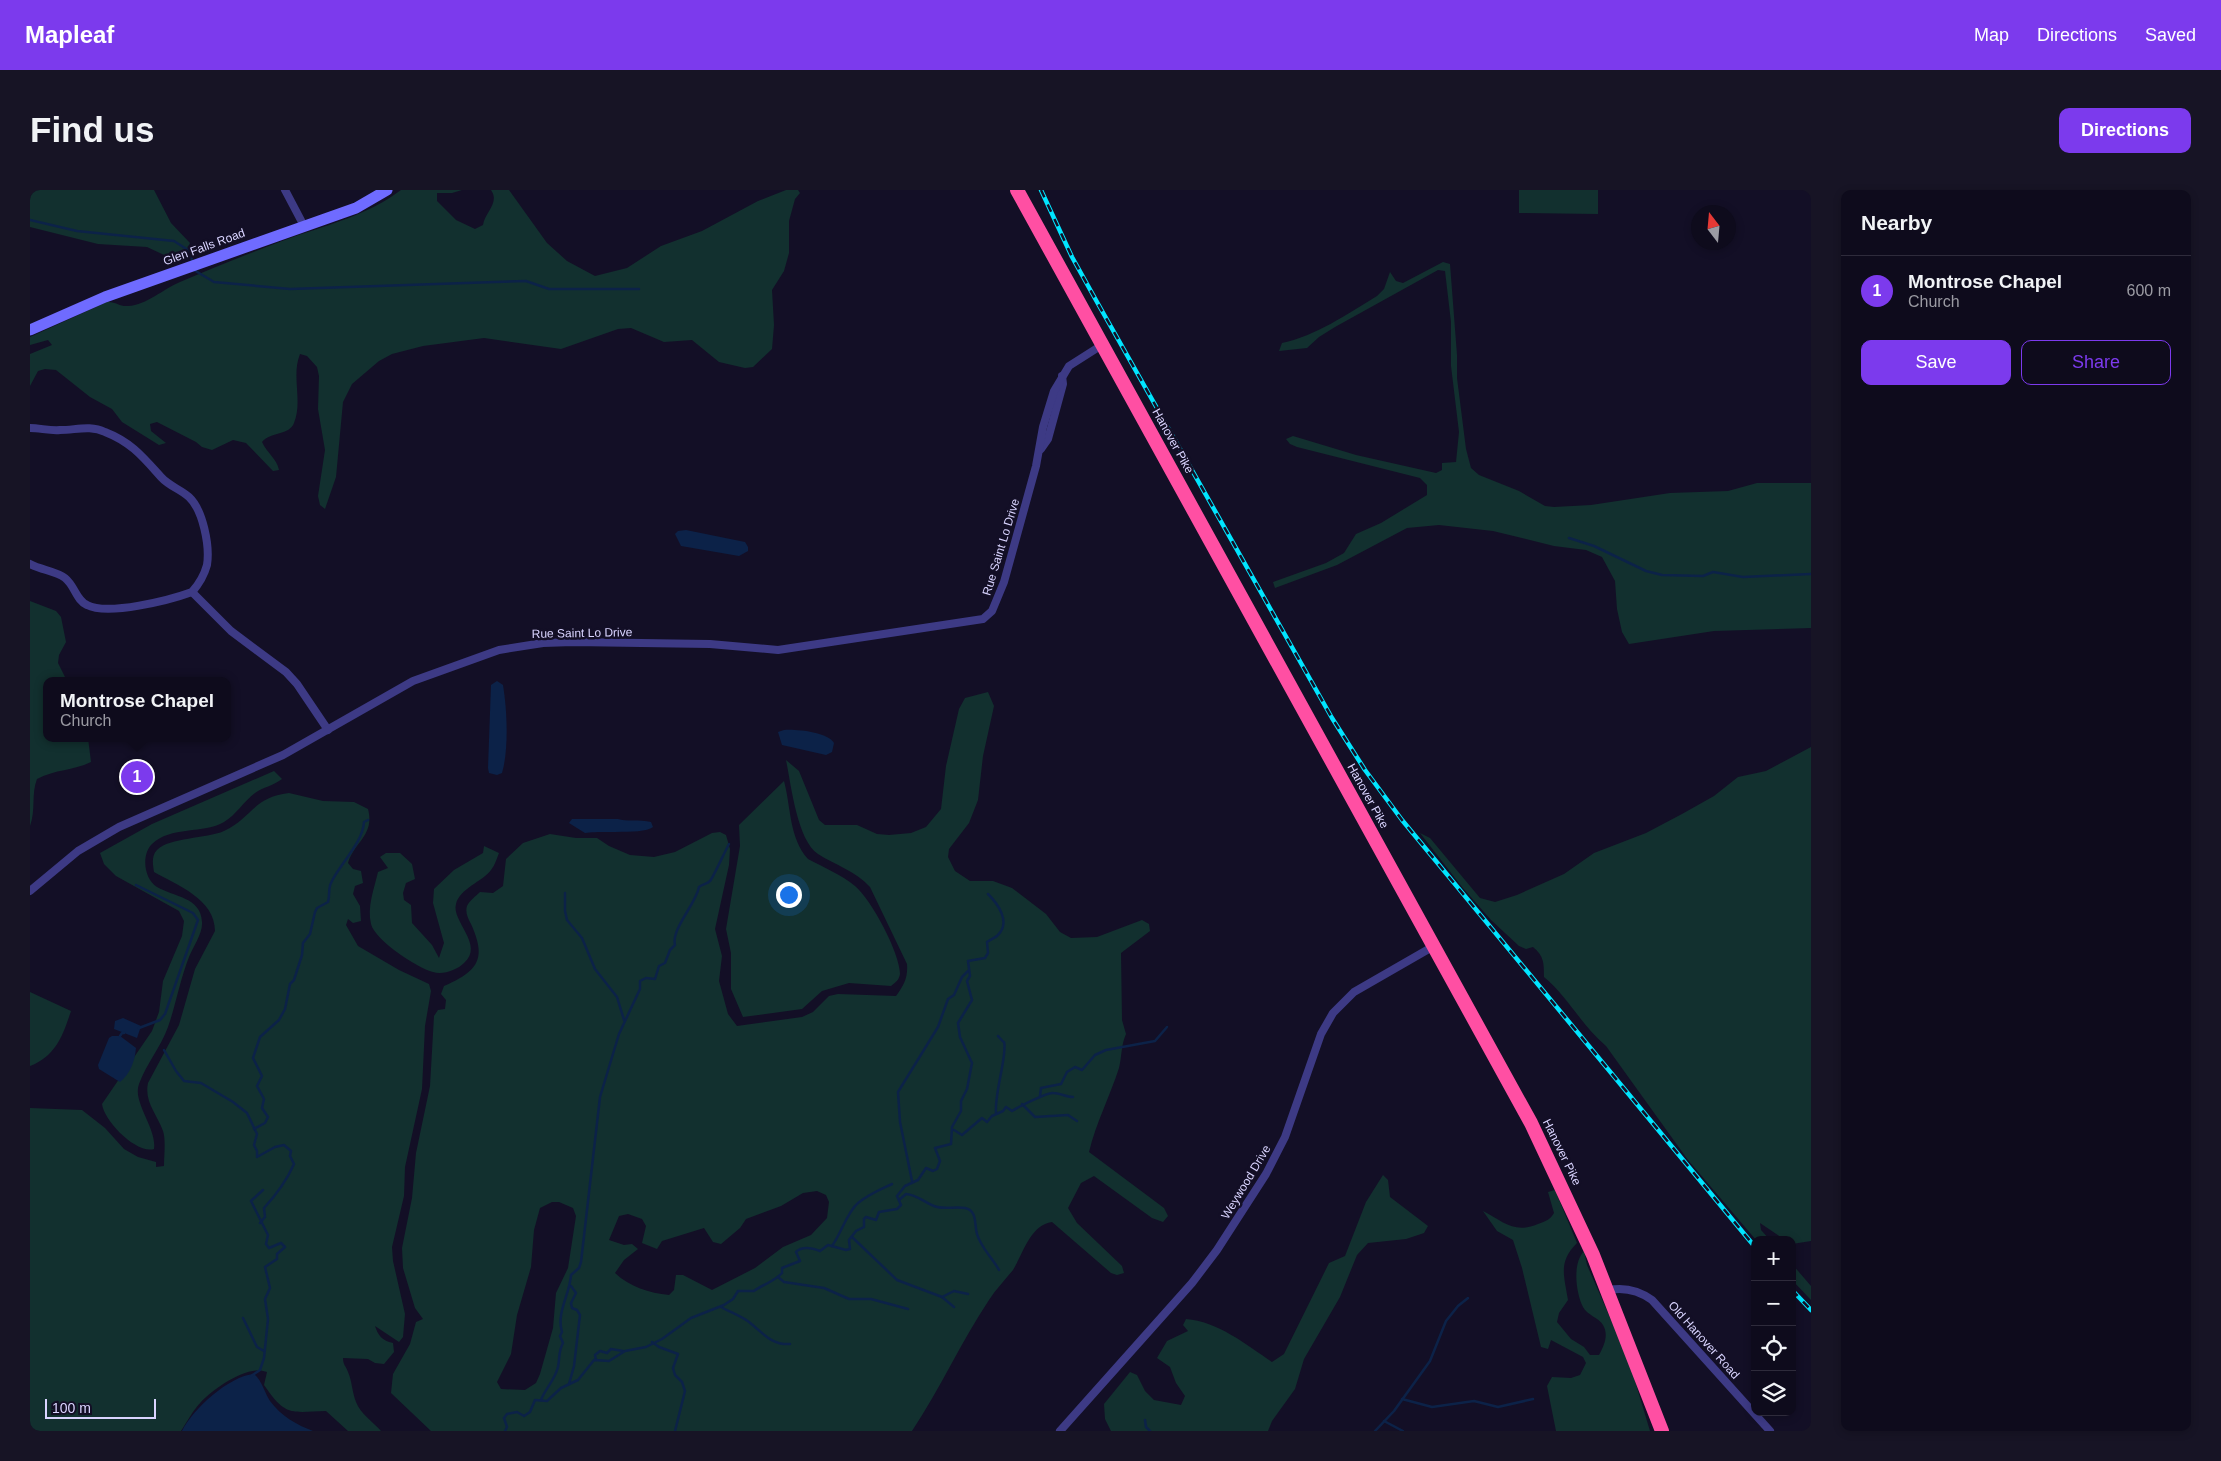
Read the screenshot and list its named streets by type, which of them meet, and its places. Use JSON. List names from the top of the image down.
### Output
{
  "streets": {
    "highway": ["Hanover Pike"],
    "street": [
      "Glen Falls Road",
      "Rue Saint Lo Drive",
      "Weywood Drive",
      "Old Hanover Road"
    ]
  },
  "crossings": [
    ["Hanover Pike", "Rue Saint Lo Drive"],
    ["Hanover Pike", "Weywood Drive"],
    ["Hanover Pike", "Old Hanover Road"]
  ],
  "scale_bar": "100 m",
  "north": "top",
  "page": {
    "header": "Mapleaf",
    "nav": ["Map", "Directions", "Saved"],
    "buttons": [
      "Directions",
      ["Save", "Share"]
    ],
    "title": "Find us",
    "heading": "Nearby",
    "list": [
      {
        "mark": "1",
        "name": "Montrose Chapel",
        "note": "Church",
        "value": "600 m"
      }
    ],
    "popup": ["Montrose Chapel", "Church"],
    "pins": "1",
    "map_buttons": ["+", "−"],
    "scale": "100 m"
  }
}
